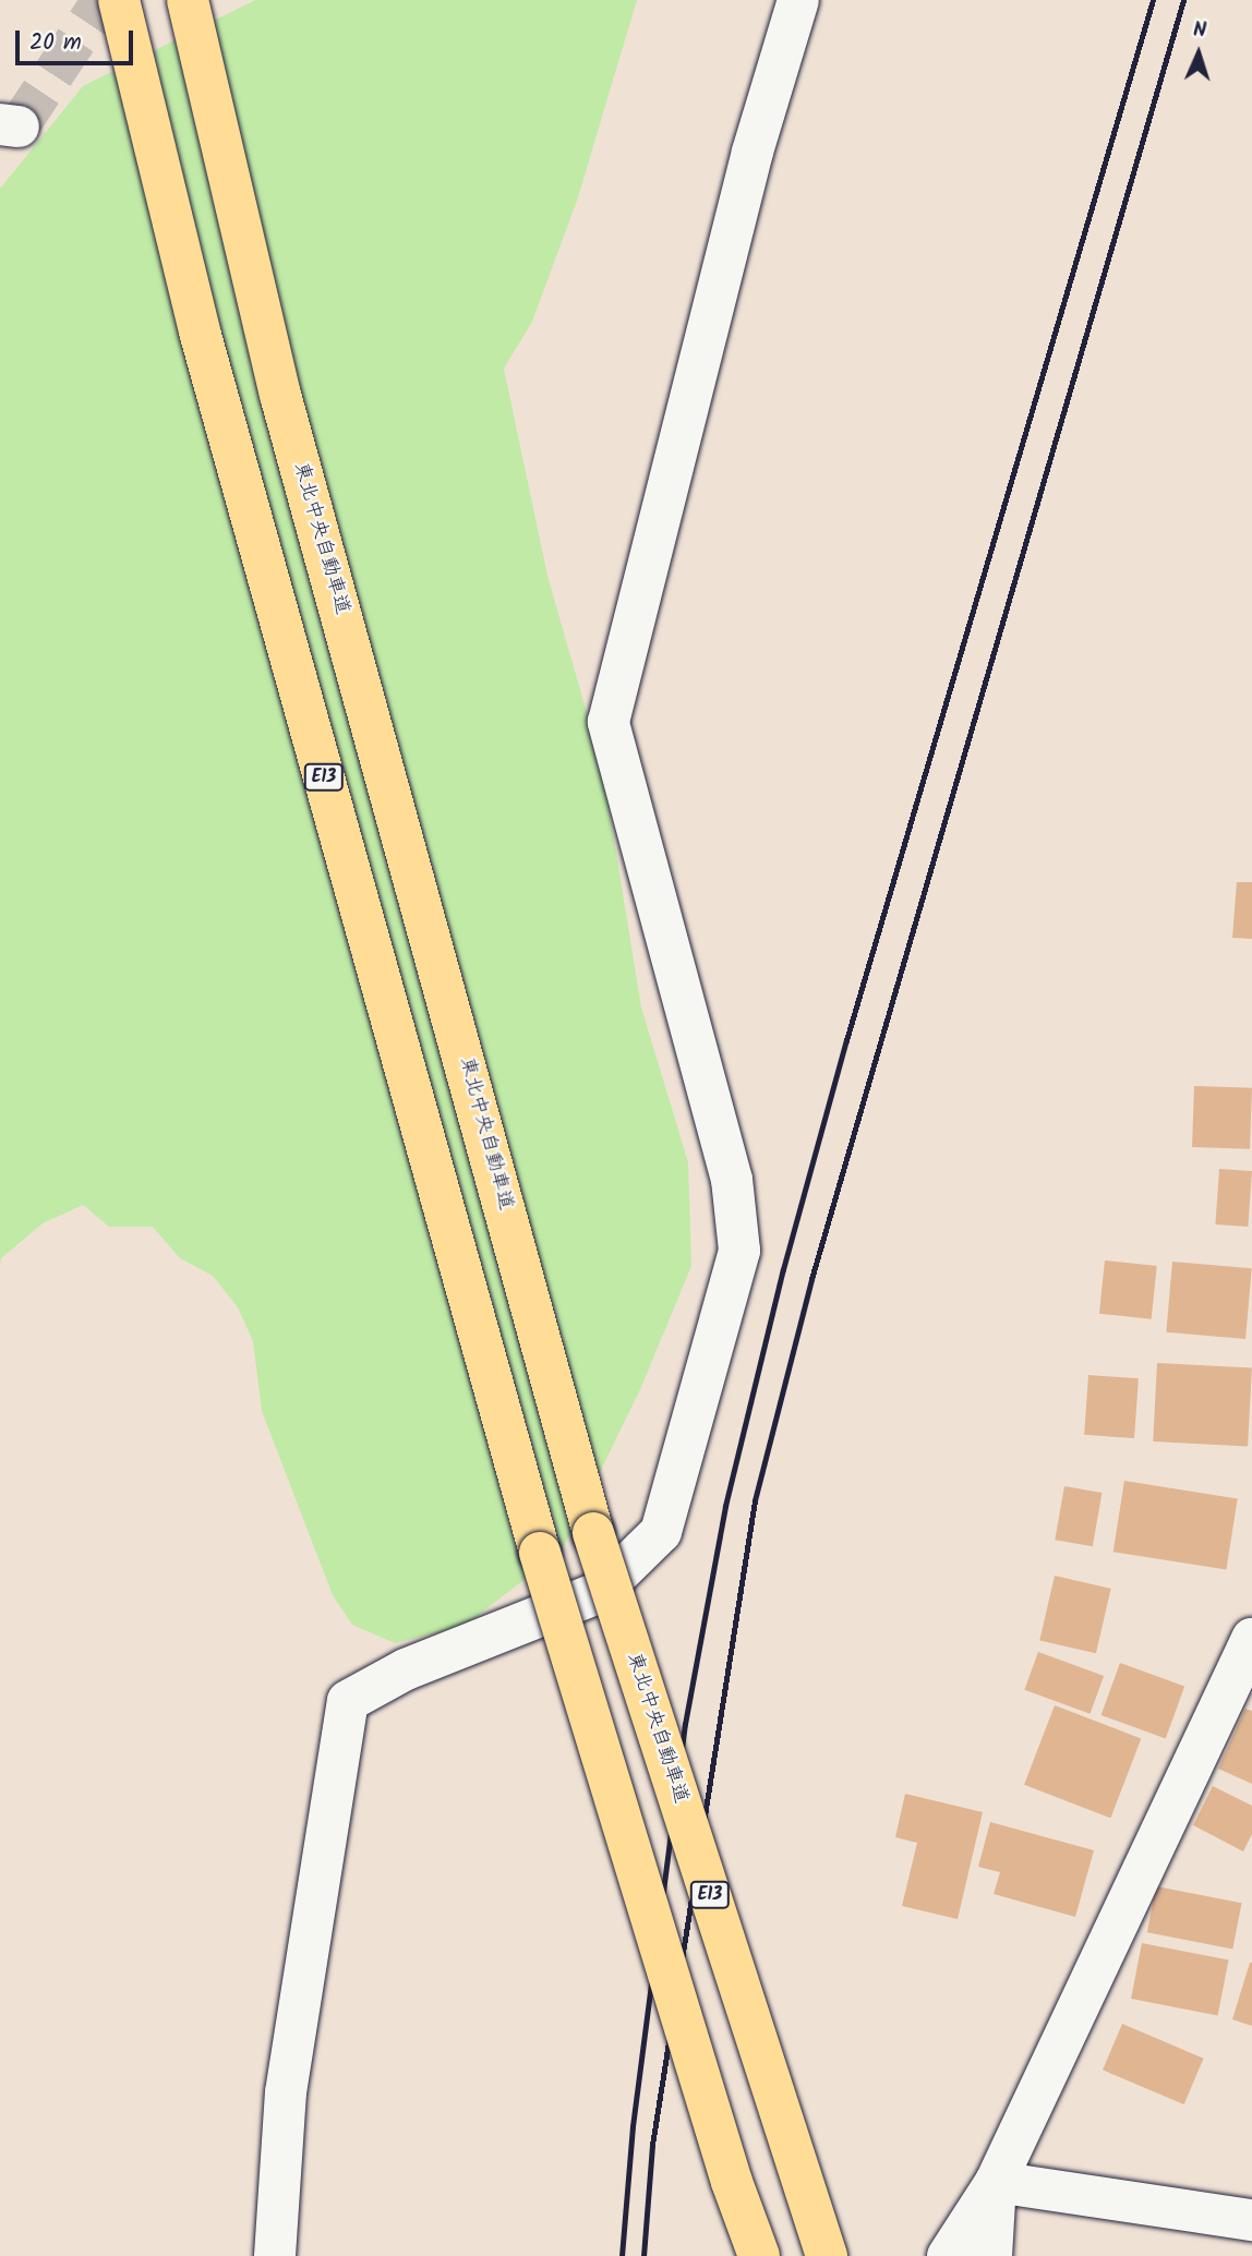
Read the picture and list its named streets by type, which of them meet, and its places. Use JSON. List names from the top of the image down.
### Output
{
  "streets": {
    "highway": ["東北中央自動車道", "E13"]
  },
  "scale_bar": "20 m",
  "north": "top"
}
